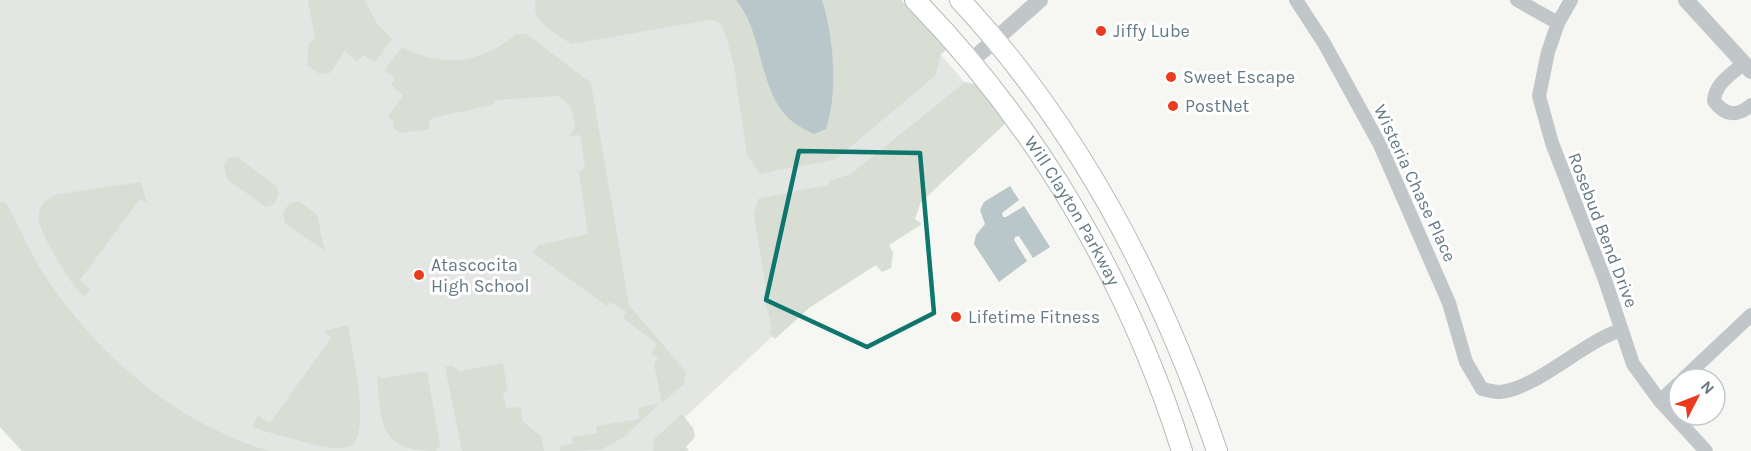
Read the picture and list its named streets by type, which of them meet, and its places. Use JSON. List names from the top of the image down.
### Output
{
  "streets": {
    "main road": ["Will Clayton Parkway"],
    "street": ["Wisteria Chase Place", "Rosebud Bend Drive"]
  },
  "crossings": [
    ["Wisteria Chase Place", "Rosebud Bend Drive"]
  ],
  "places": [
    "Jiffy Lube",
    "Sweet Escape",
    "PostNet",
    "Atascocita High School",
    "Lifetime Fitness"
  ],
  "north": "top right"
}
